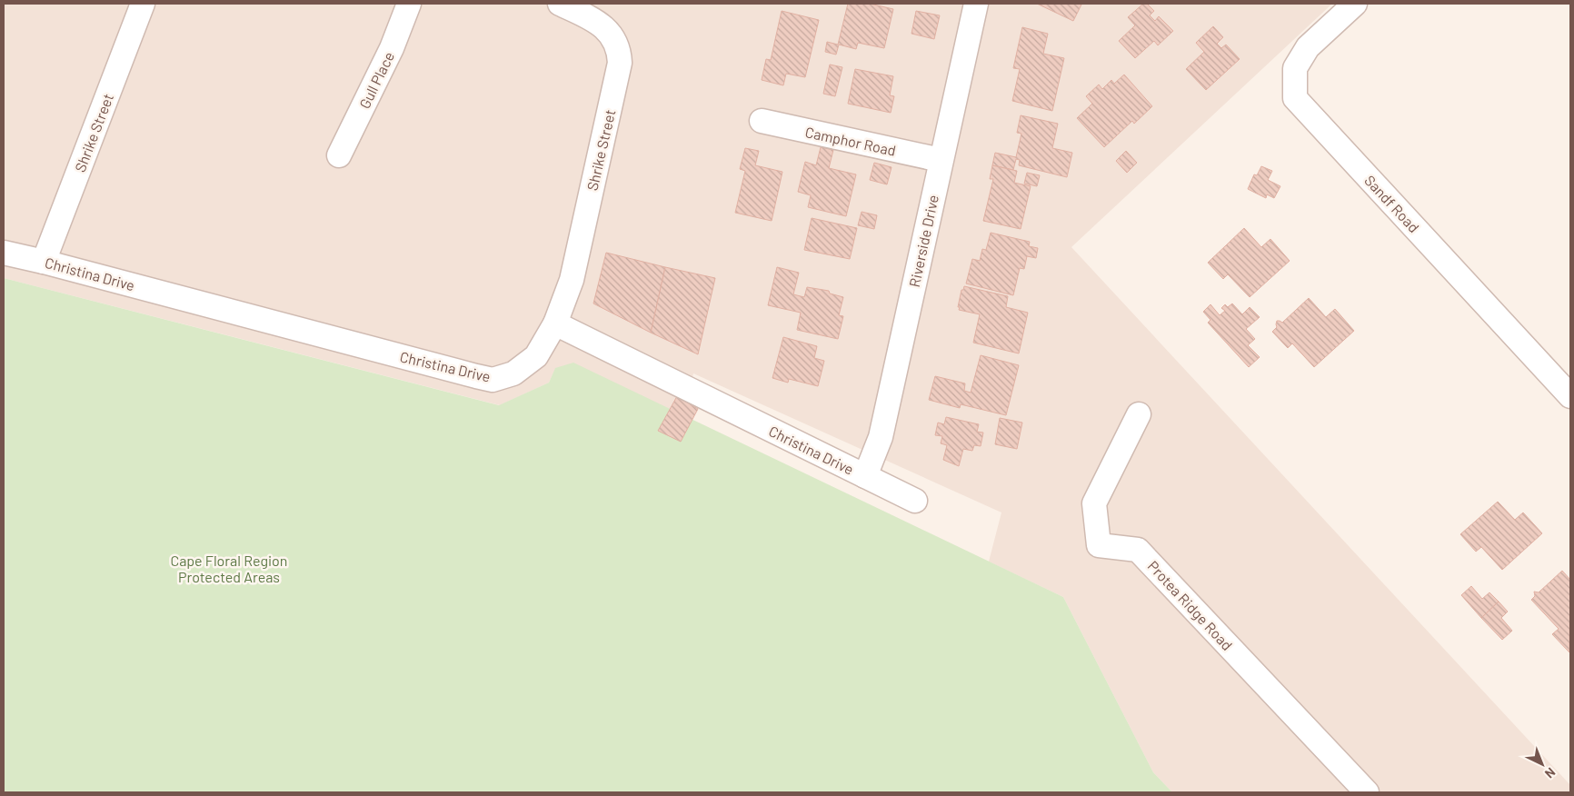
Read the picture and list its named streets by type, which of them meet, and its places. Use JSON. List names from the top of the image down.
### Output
{
  "streets": {
    "street": [
      "Gull Place",
      "Shrike Street",
      "Camphor Road",
      "Sandf Road",
      "Riverside Drive",
      "Christina Drive",
      "Protea Ridge Road"
    ]
  },
  "crossings": [
    ["Shrike Street", "Christina Drive"],
    ["Camphor Road", "Riverside Drive"],
    ["Riverside Drive", "Christina Drive"]
  ],
  "parks": ["Cape Floral Region Protected Areas"],
  "north": "bottom right"
}
